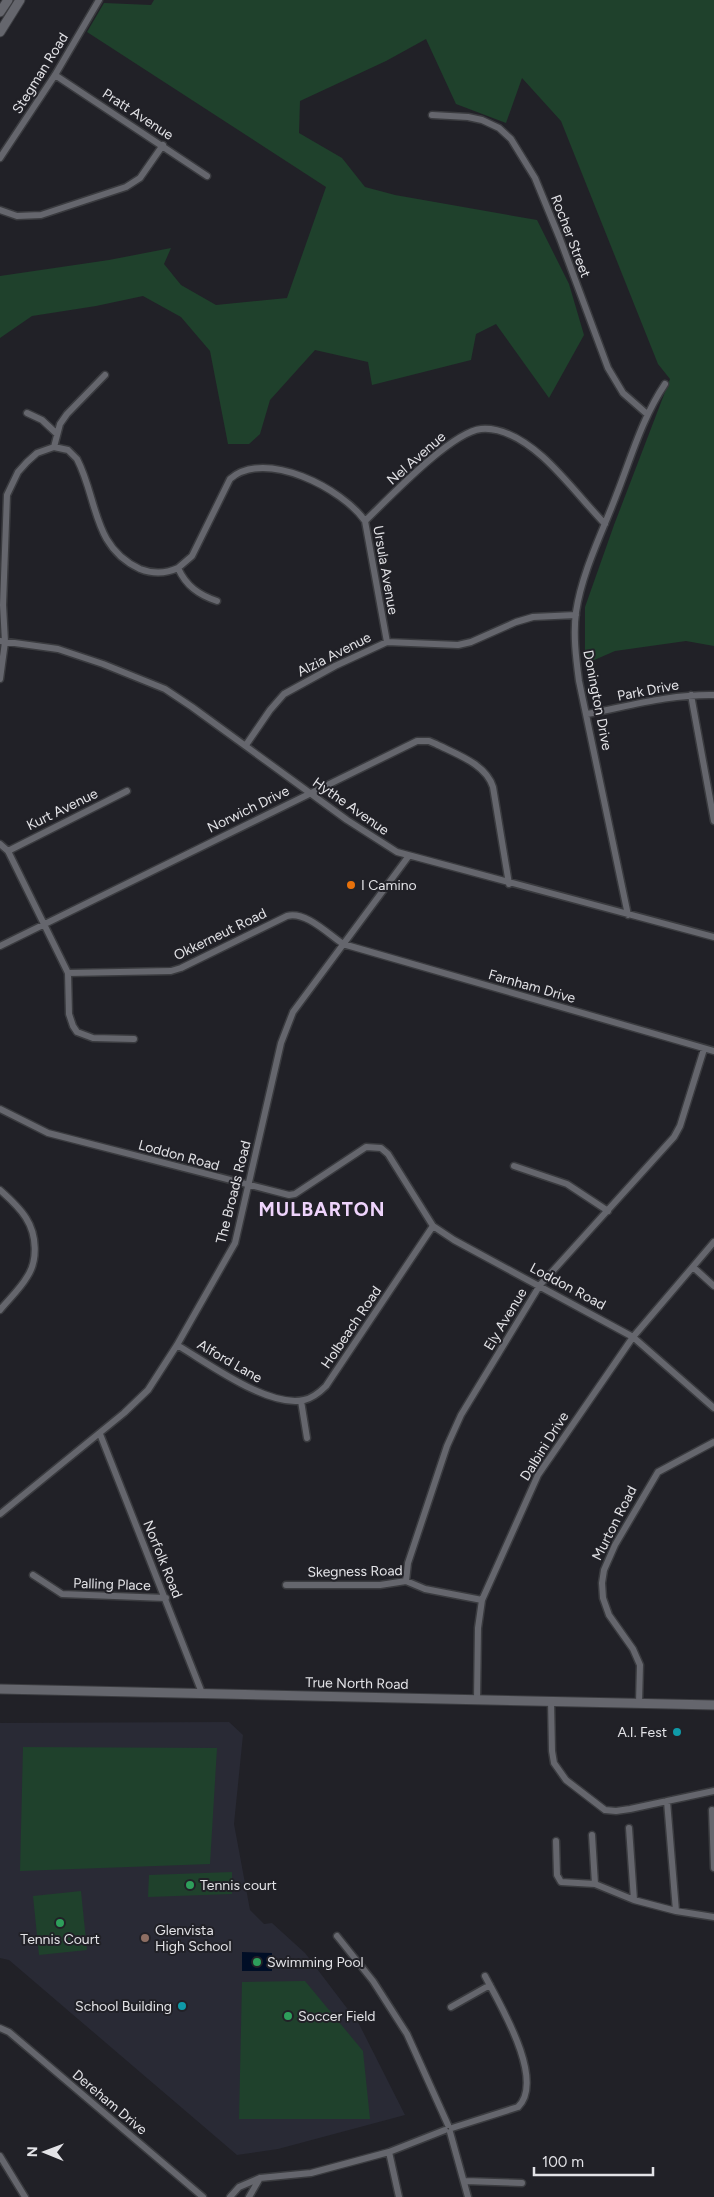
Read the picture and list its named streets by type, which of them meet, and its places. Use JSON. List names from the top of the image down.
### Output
{
  "streets": {
    "main road": ["True North Road"],
    "street": [
      "Stegman Road",
      "Pratt Avenue",
      "Rocher Street",
      "Nel Avenue",
      "Ursula Avenue",
      "Alzia Avenue",
      "Park Drive",
      "Donington Drive",
      "Hythe Avenue",
      "Kurt Avenue",
      "Norwich Drive",
      "Okkerneut Road",
      "Farnham Drive",
      "Loddon Road",
      "The Broads Road",
      "Ely Avenue",
      "Holbeach Road",
      "Alford Lane",
      "Dalbini Drive",
      "Murton Road",
      "Norfolk Road",
      "Skegness Road",
      "Palling Place",
      "Dereham Drive"
    ]
  },
  "crossings": [
    ["Stegman Road", "Pratt Avenue"],
    ["Rocher Street", "Donington Drive"],
    ["Nel Avenue", "Ursula Avenue"],
    ["Nel Avenue", "Donington Drive"],
    ["Ursula Avenue", "Alzia Avenue"],
    ["Alzia Avenue", "Donington Drive"],
    ["Alzia Avenue", "Hythe Avenue"],
    ["Park Drive", "Donington Drive"],
    ["Donington Drive", "Hythe Avenue"],
    ["Hythe Avenue", "Norwich Drive"],
    ["Hythe Avenue", "The Broads Road"],
    ["Okkerneut Road", "Farnham Drive"],
    ["Okkerneut Road", "The Broads Road"],
    ["Farnham Drive", "The Broads Road"],
    ["Farnham Drive", "Ely Avenue"],
    ["Loddon Road", "The Broads Road"],
    ["Loddon Road", "Ely Avenue"],
    ["Loddon Road", "Holbeach Road"],
    ["Loddon Road", "Dalbini Drive"],
    ["The Broads Road", "Alford Lane"],
    ["The Broads Road", "Norfolk Road"],
    ["Ely Avenue", "Skegness Road"],
    ["Holbeach Road", "Alford Lane"],
    ["Dalbini Drive", "Skegness Road"],
    ["Dalbini Drive", "True North Road"],
    ["Murton Road", "True North Road"],
    ["Norfolk Road", "Palling Place"],
    ["Norfolk Road", "True North Road"]
  ],
  "districts": ["MULBARTON"],
  "places": [
    "I Camino",
    "A.I. Fest",
    "Tennis court",
    "Tennis Court",
    "Glenvista High School",
    "Swimming Pool",
    "School Building",
    "Soccer Field"
  ],
  "scale_bar": "100 m",
  "north": "left"
}
